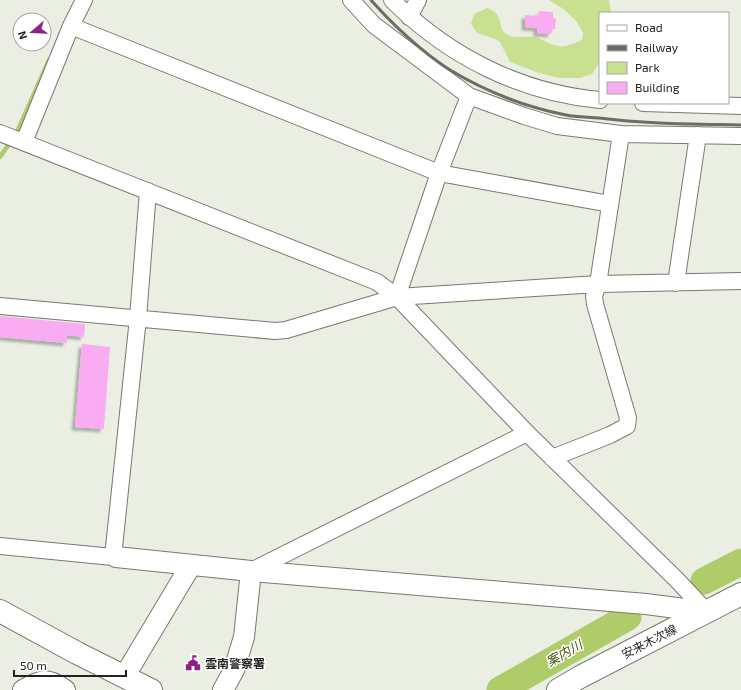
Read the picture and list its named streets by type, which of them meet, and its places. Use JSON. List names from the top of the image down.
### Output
{
  "streets": {
    "main road": ["安来木次線"]
  },
  "water": ["案内川"],
  "places": {
    "public building": ["雲南警察署"]
  },
  "legend": [
    "Road",
    "Railway",
    "Park",
    "Building"
  ],
  "scale_bar": "50 m",
  "north": "left"
}
